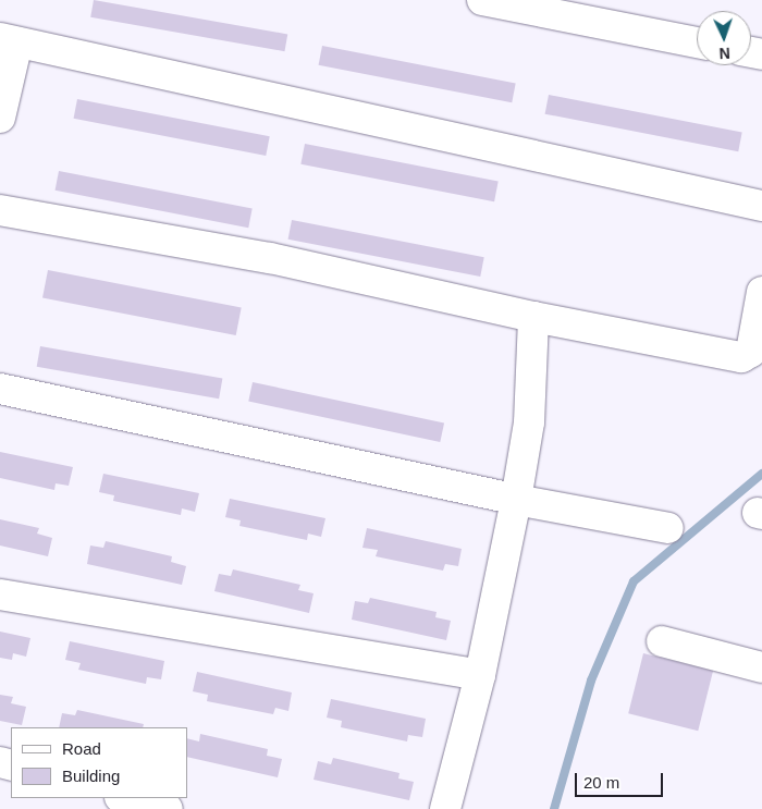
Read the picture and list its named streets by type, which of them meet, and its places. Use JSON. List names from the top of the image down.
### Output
{
  "legend": ["Road", "Building"],
  "scale_bar": "20 m",
  "north": "bottom"
}
